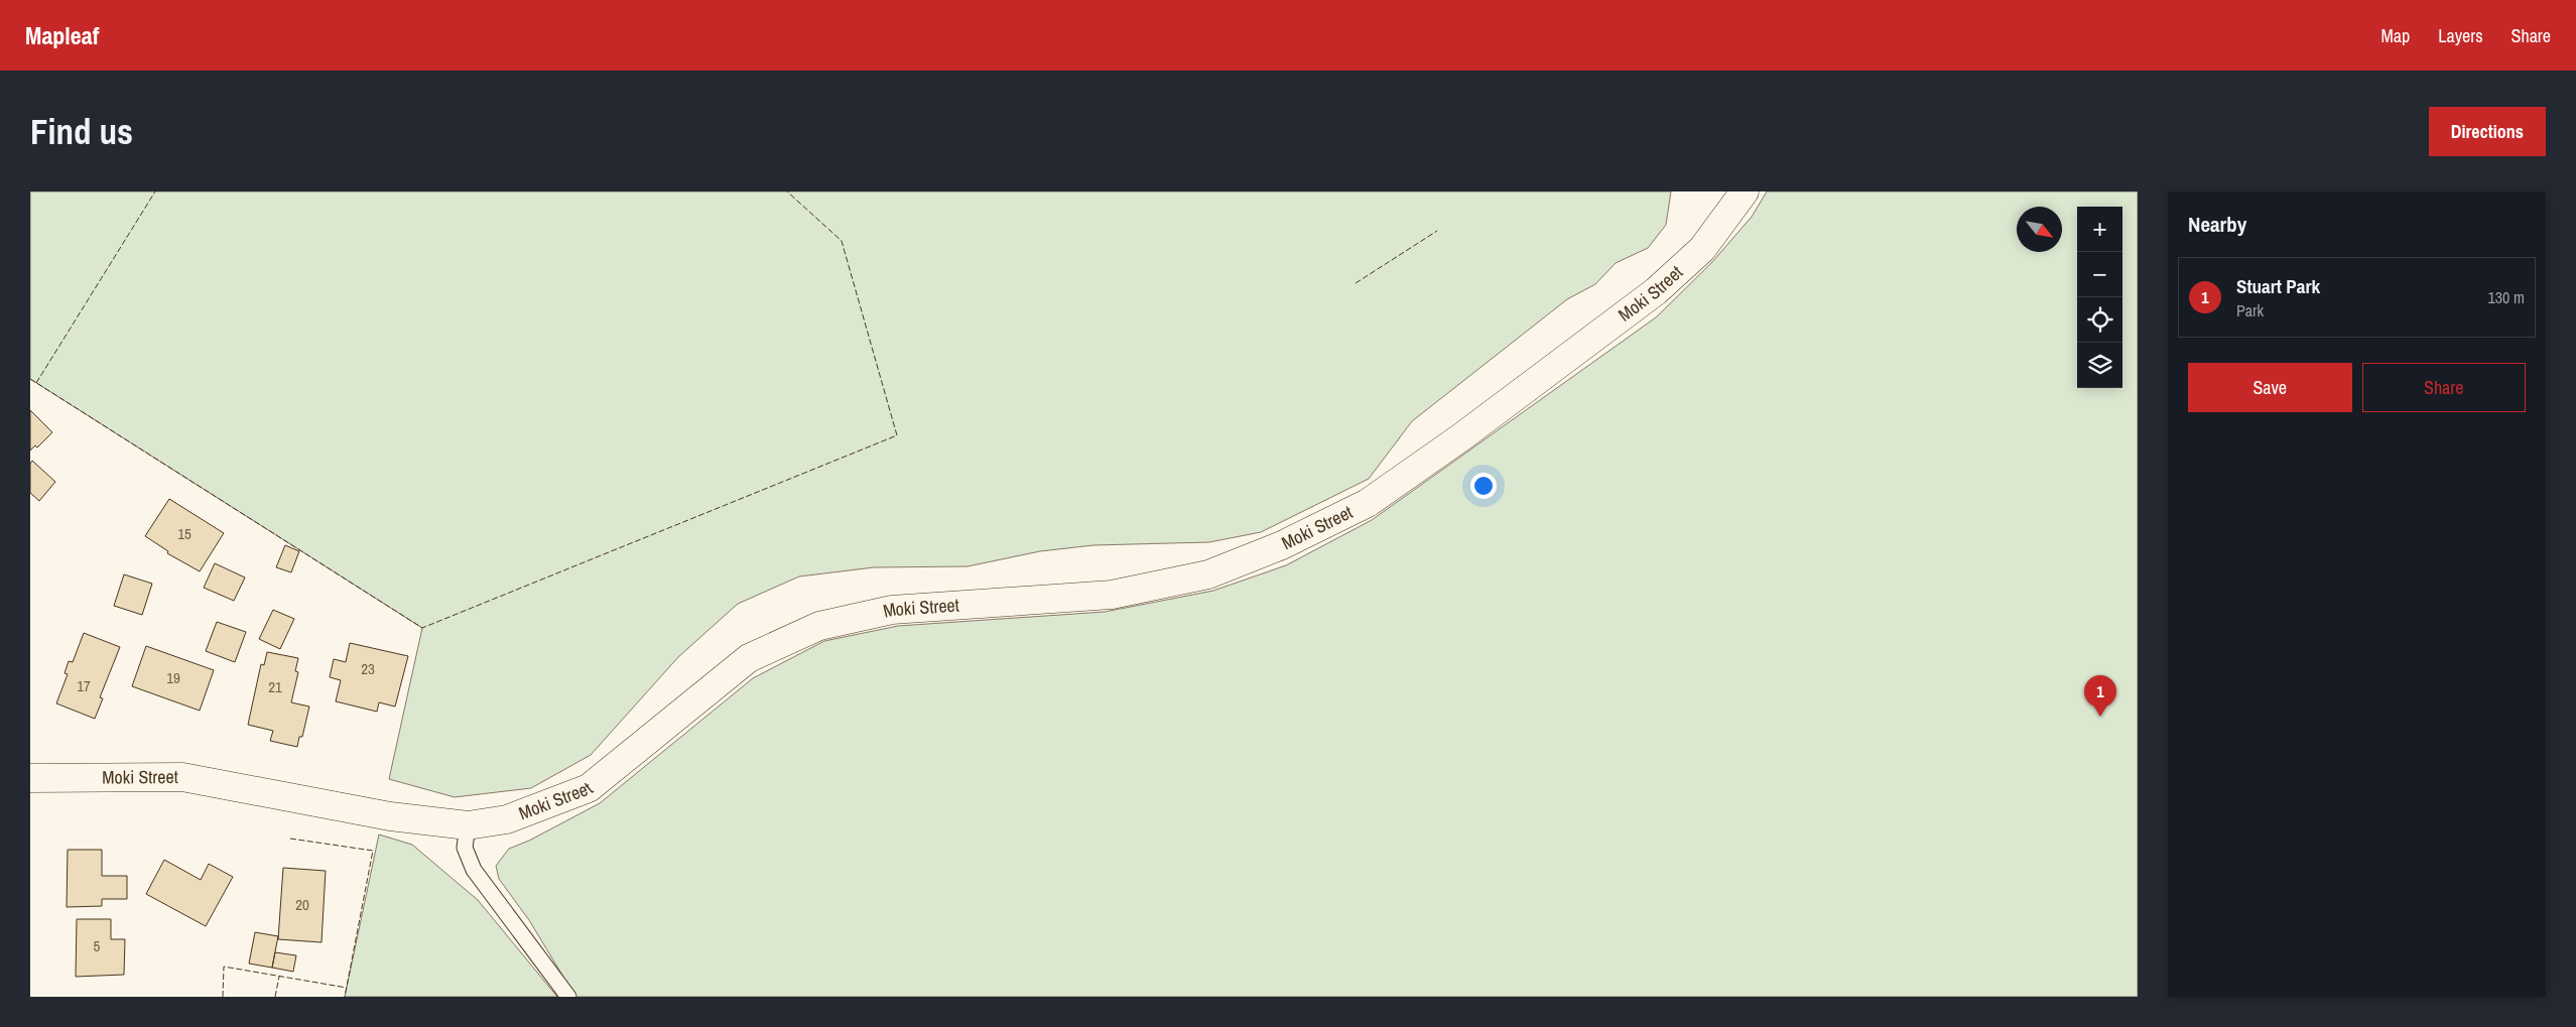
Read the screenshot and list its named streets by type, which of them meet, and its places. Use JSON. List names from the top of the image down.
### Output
{
  "streets": {
    "street": ["Moki Street"]
  },
  "house_numbers": [
    "15",
    "23",
    "19",
    "17",
    "21",
    "20",
    "5"
  ],
  "north": "bottom right",
  "page": {
    "header": "Mapleaf",
    "nav": ["Map", "Layers", "Share"],
    "buttons": [
      "Directions",
      ["Save", "Share"]
    ],
    "title": "Find us",
    "heading": "Nearby",
    "map_buttons": ["+", "−"],
    "list": [
      {
        "mark": "1",
        "name": "Stuart Park",
        "note": "Park",
        "value": "130 m"
      }
    ],
    "pins": "1"
  }
}
